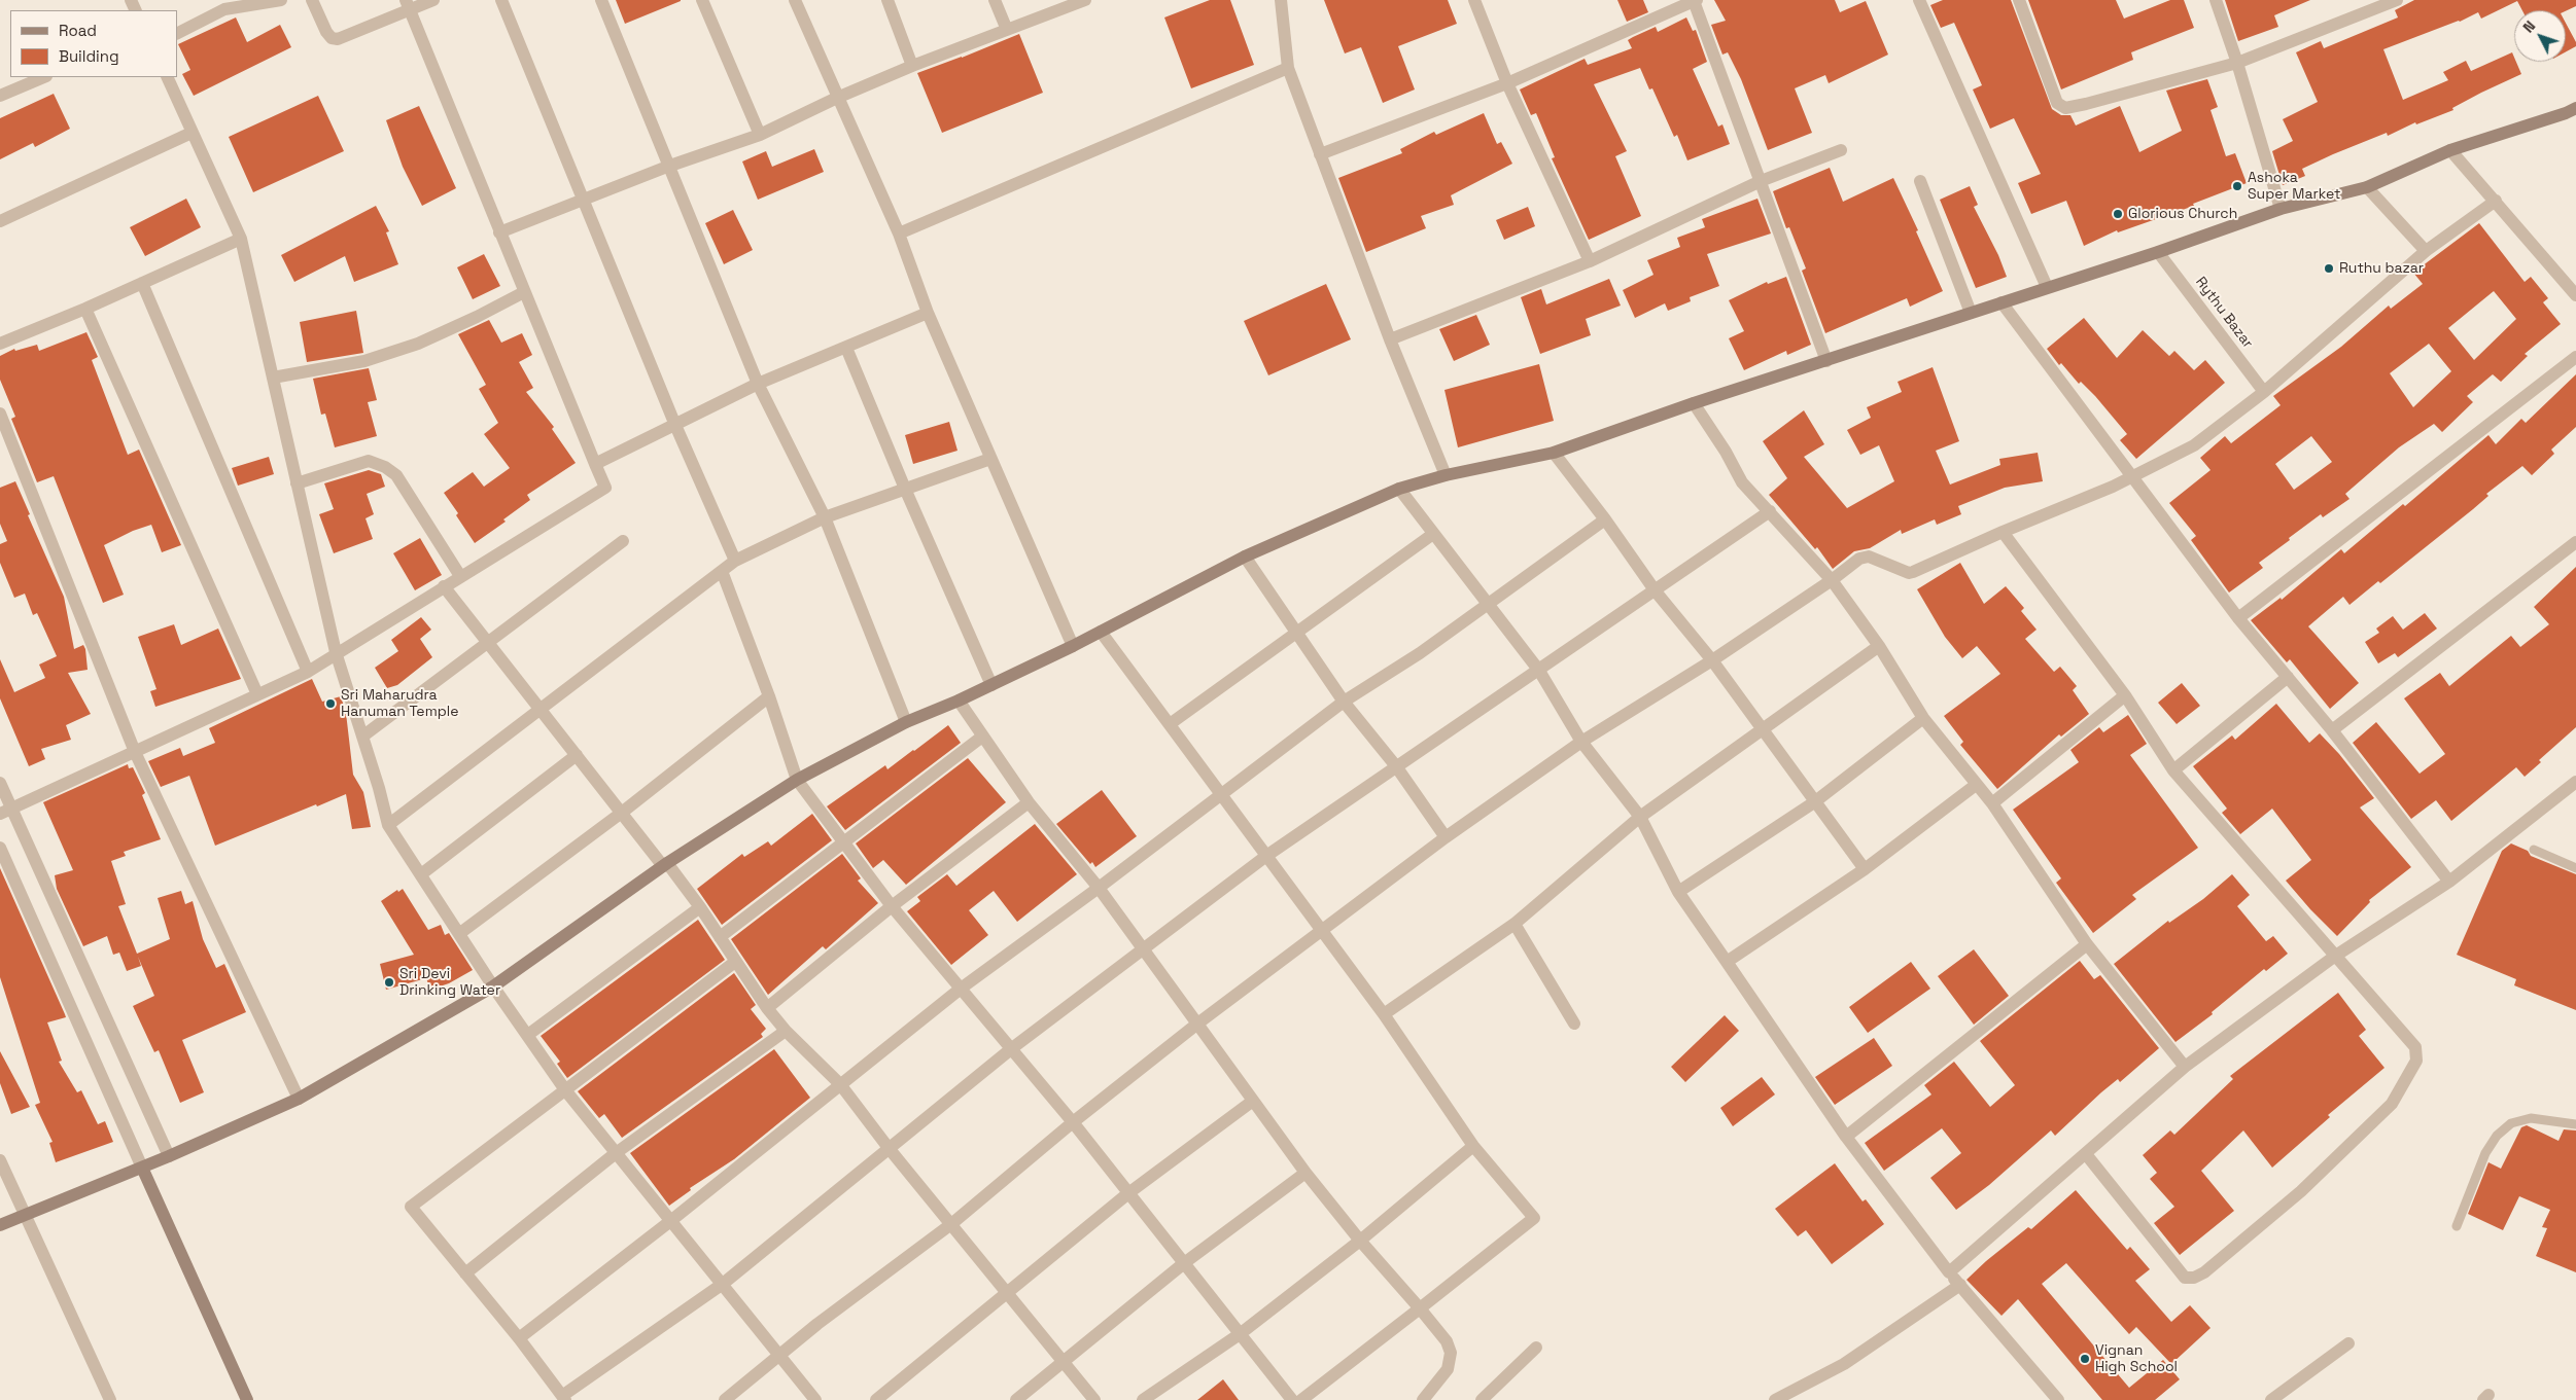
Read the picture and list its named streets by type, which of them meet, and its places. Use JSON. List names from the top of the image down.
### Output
{
  "streets": {
    "street": ["Rythu Bazar"]
  },
  "places": [
    "Ashoka Super Market",
    "Glorious Church",
    "Ruthu bazar",
    "Sri Maharudra Hanuman Temple",
    "Sri Devi Drinking Water",
    "Vignan High School"
  ],
  "legend": ["Road", "Building"],
  "north": "top left"
}
